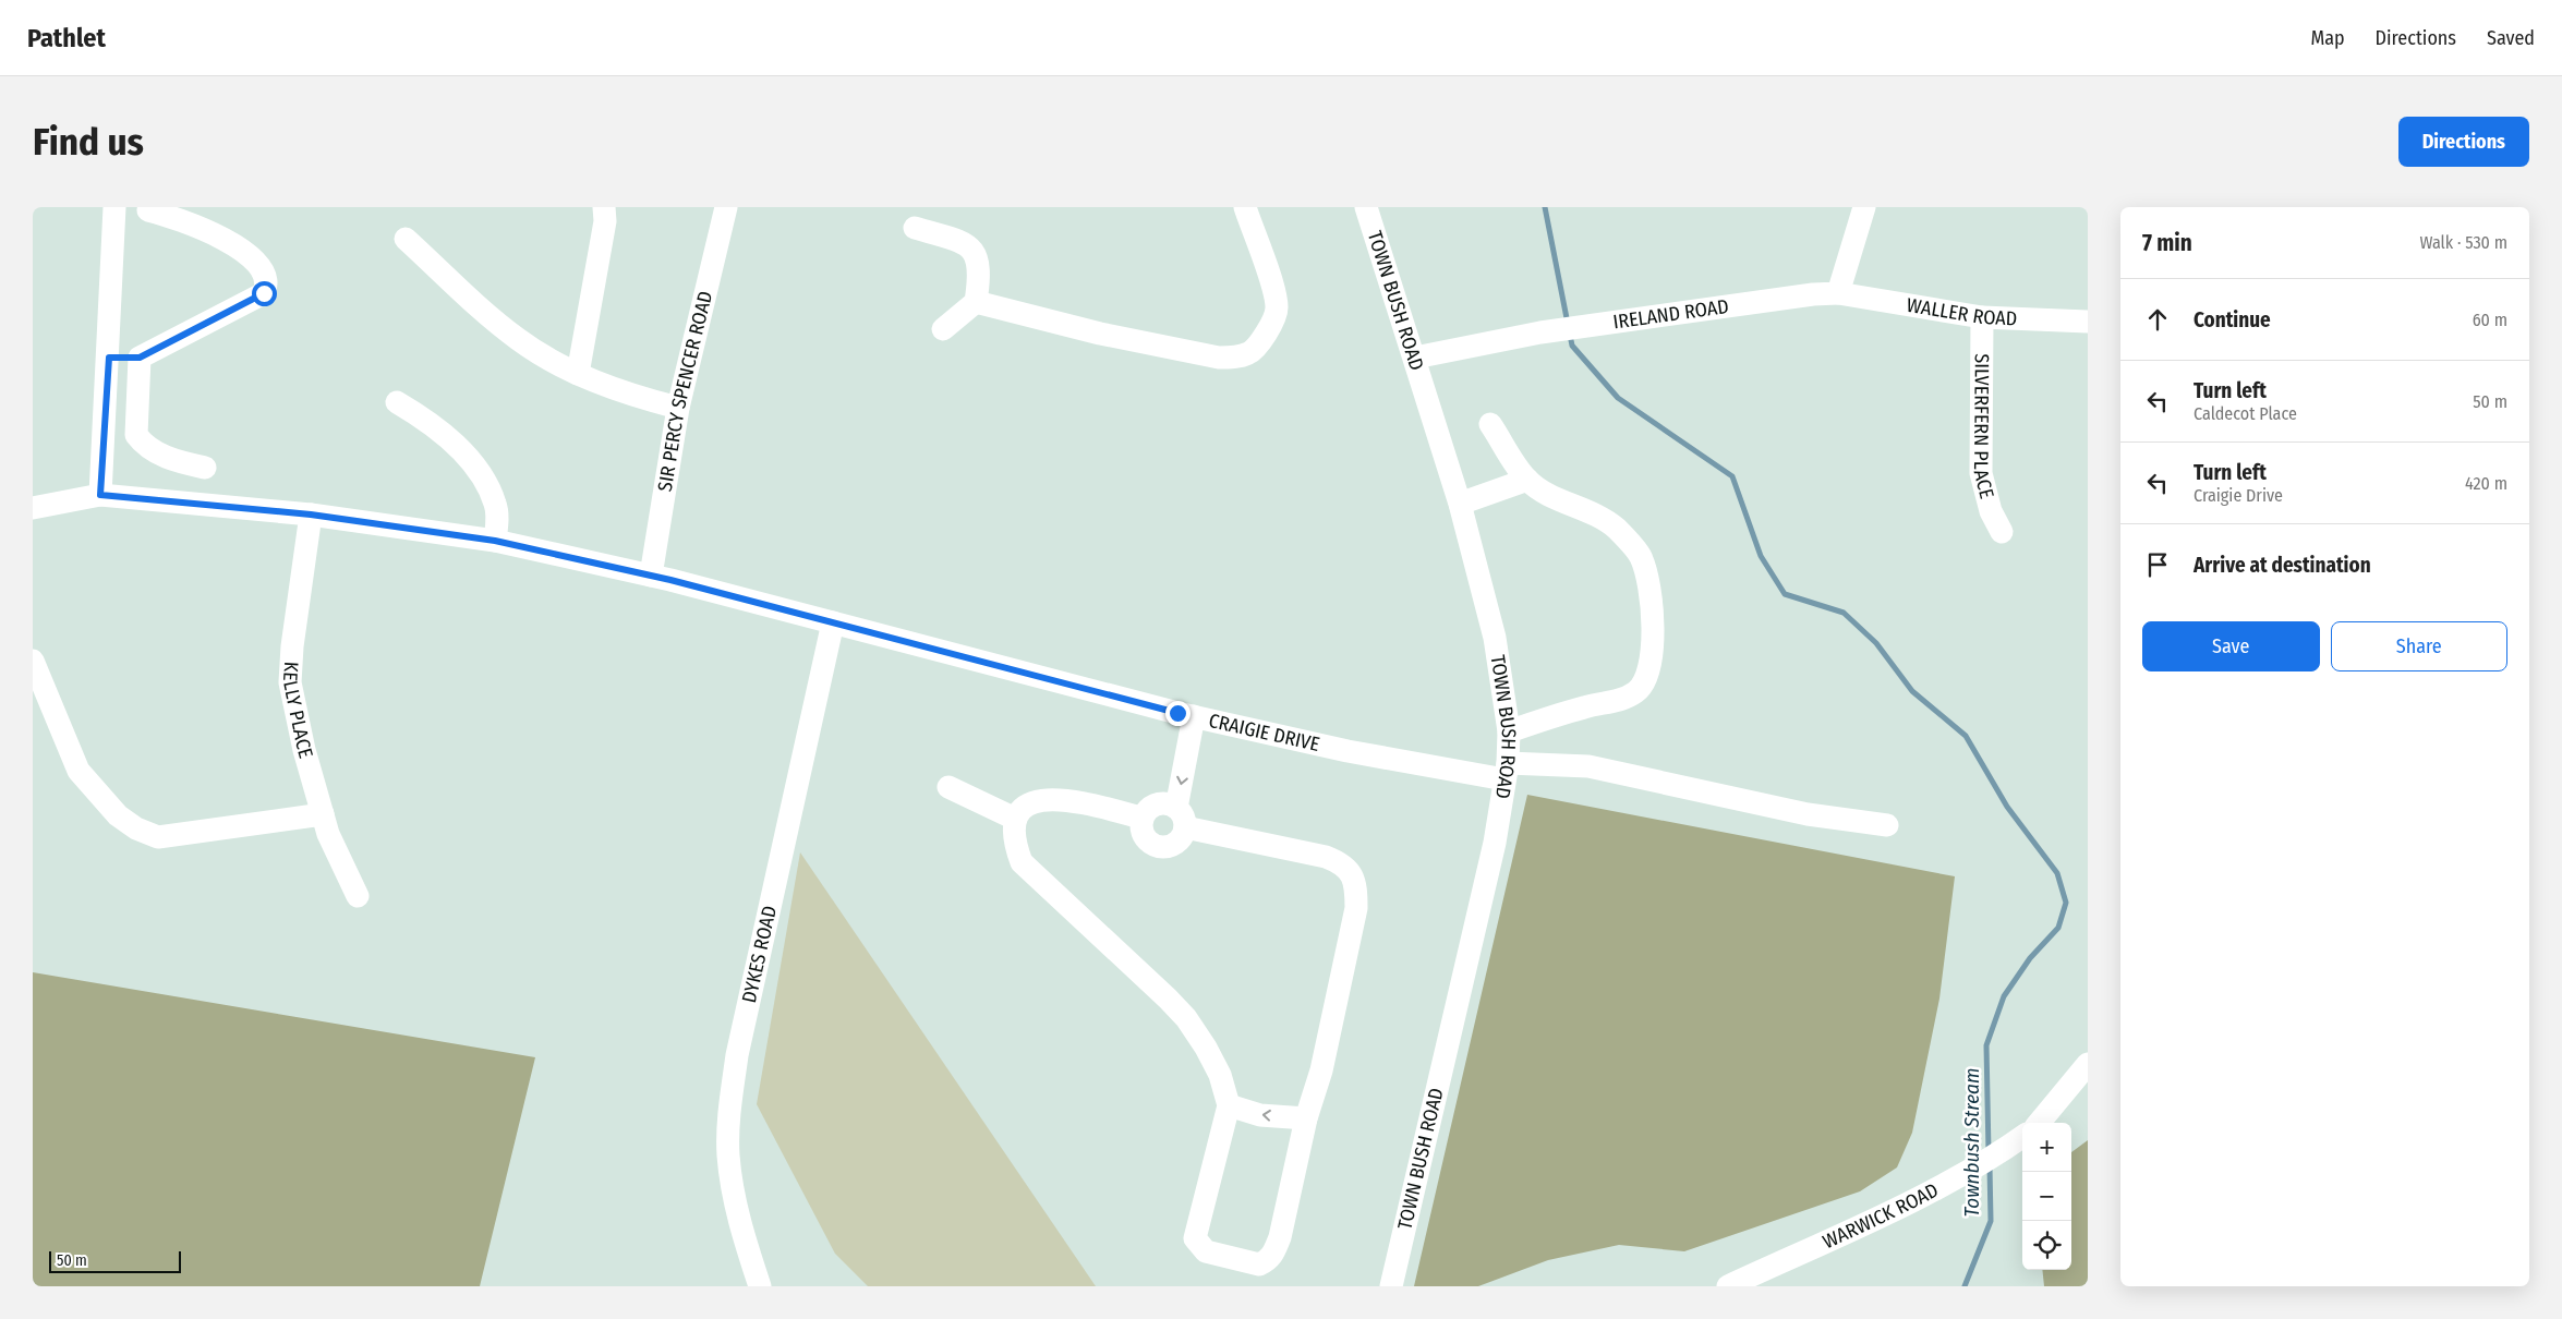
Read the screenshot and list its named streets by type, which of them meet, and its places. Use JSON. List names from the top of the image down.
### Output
{
  "streets": {
    "street": [
      "TOWN BUSH ROAD",
      "WALLER ROAD",
      "IRELAND ROAD",
      "SIR PERCY SPENCER ROAD",
      "SILVERFERN PLACE",
      "KELLY PLACE",
      "CRAIGIE DRIVE",
      "DYKES ROAD",
      "WARWICK ROAD"
    ]
  },
  "crossings": [
    ["TOWN BUSH ROAD", "IRELAND ROAD"],
    ["TOWN BUSH ROAD", "CRAIGIE DRIVE"],
    ["WALLER ROAD", "IRELAND ROAD"],
    ["WALLER ROAD", "SILVERFERN PLACE"],
    ["SIR PERCY SPENCER ROAD", "CRAIGIE DRIVE"],
    ["KELLY PLACE", "CRAIGIE DRIVE"],
    ["CRAIGIE DRIVE", "DYKES ROAD"]
  ],
  "water": ["Townbush Stream"],
  "scale_bar": "50 m",
  "page": {
    "header": "Pathlet",
    "nav": ["Map", "Directions", "Saved"],
    "buttons": [
      "Directions",
      ["Save", "Share"]
    ],
    "title": "Find us",
    "heading": ["7 min", "Walk · 530 m"],
    "list": [
      ["Continue", "60 m"],
      ["Turn left", "Caldecot Place", "50 m"],
      ["Turn left", "Craigie Drive", "420 m"],
      "Arrive at destination"
    ],
    "map_buttons": ["+", "−"],
    "scale": "50 m"
  }
}
